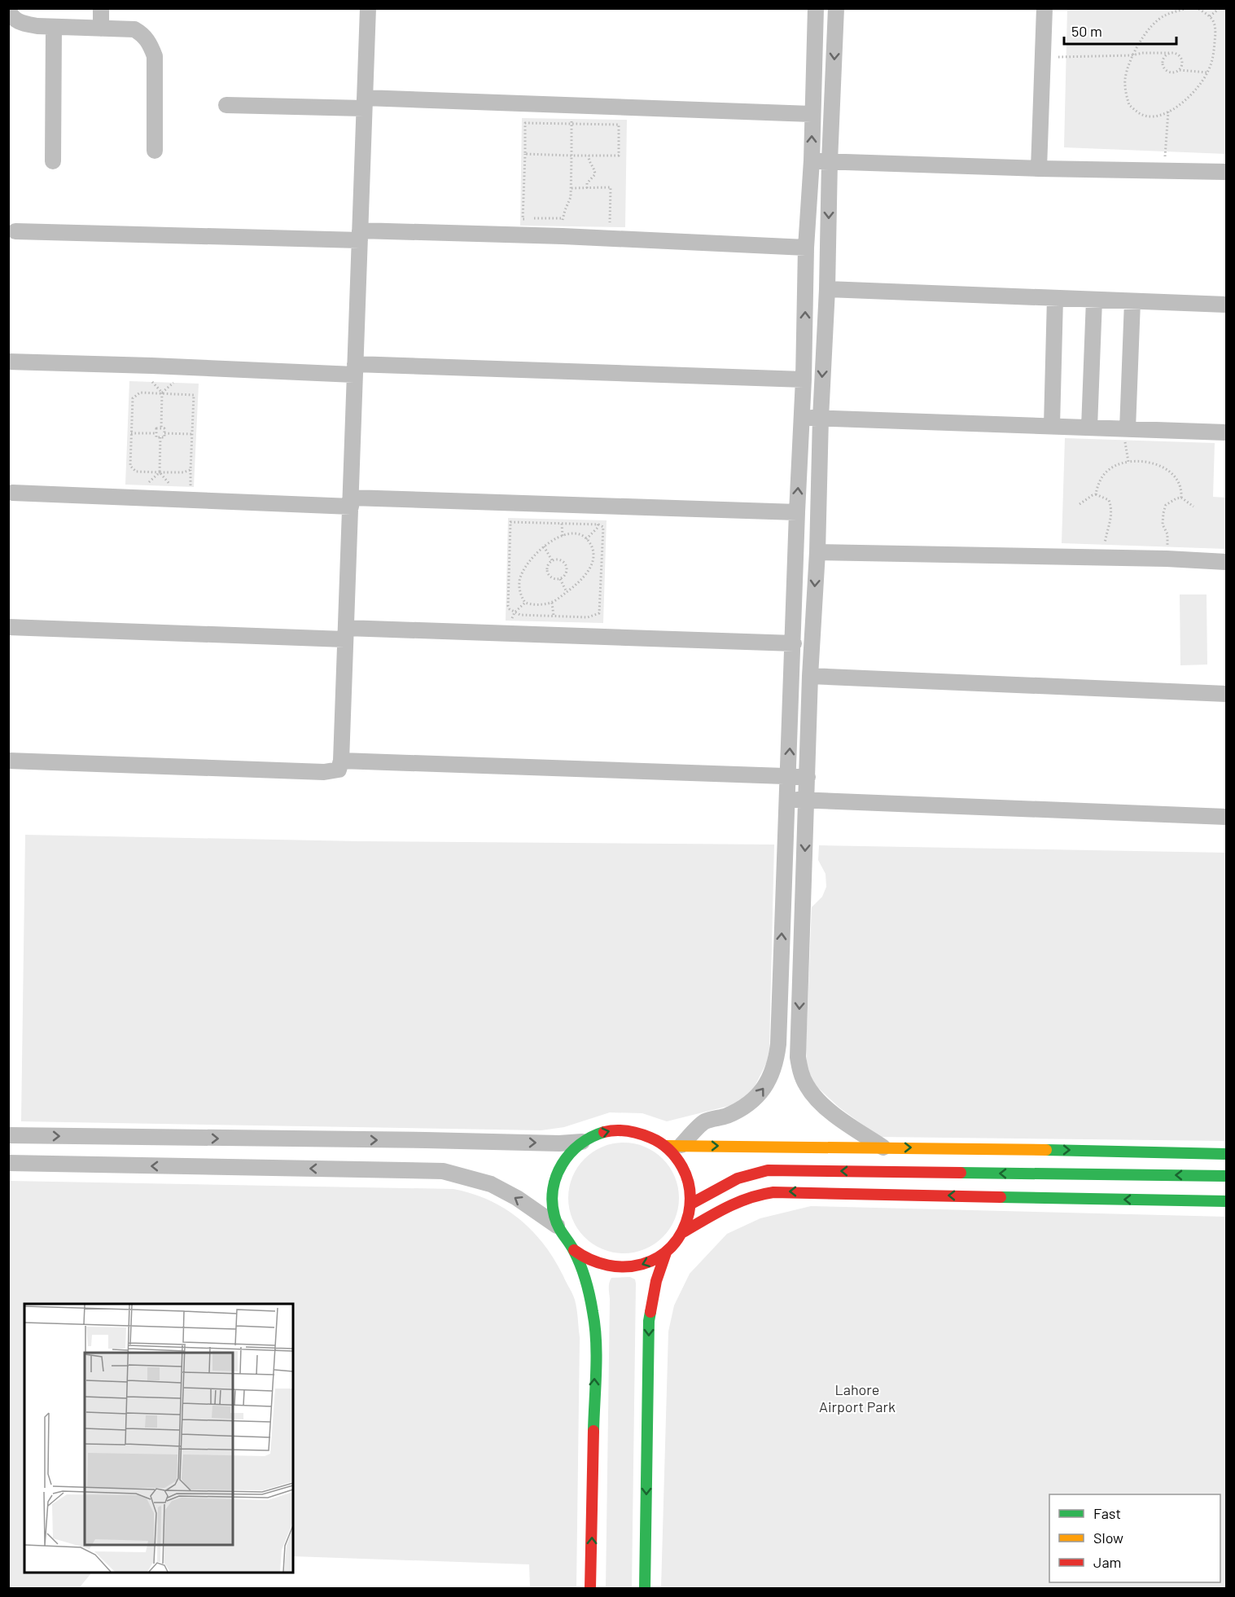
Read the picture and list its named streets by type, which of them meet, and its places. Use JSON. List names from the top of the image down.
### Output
{
  "parks": ["Lahore Airport Park"],
  "legend": ["Fast", "Slow", "Jam"],
  "scale_bar": "50 m"
}
